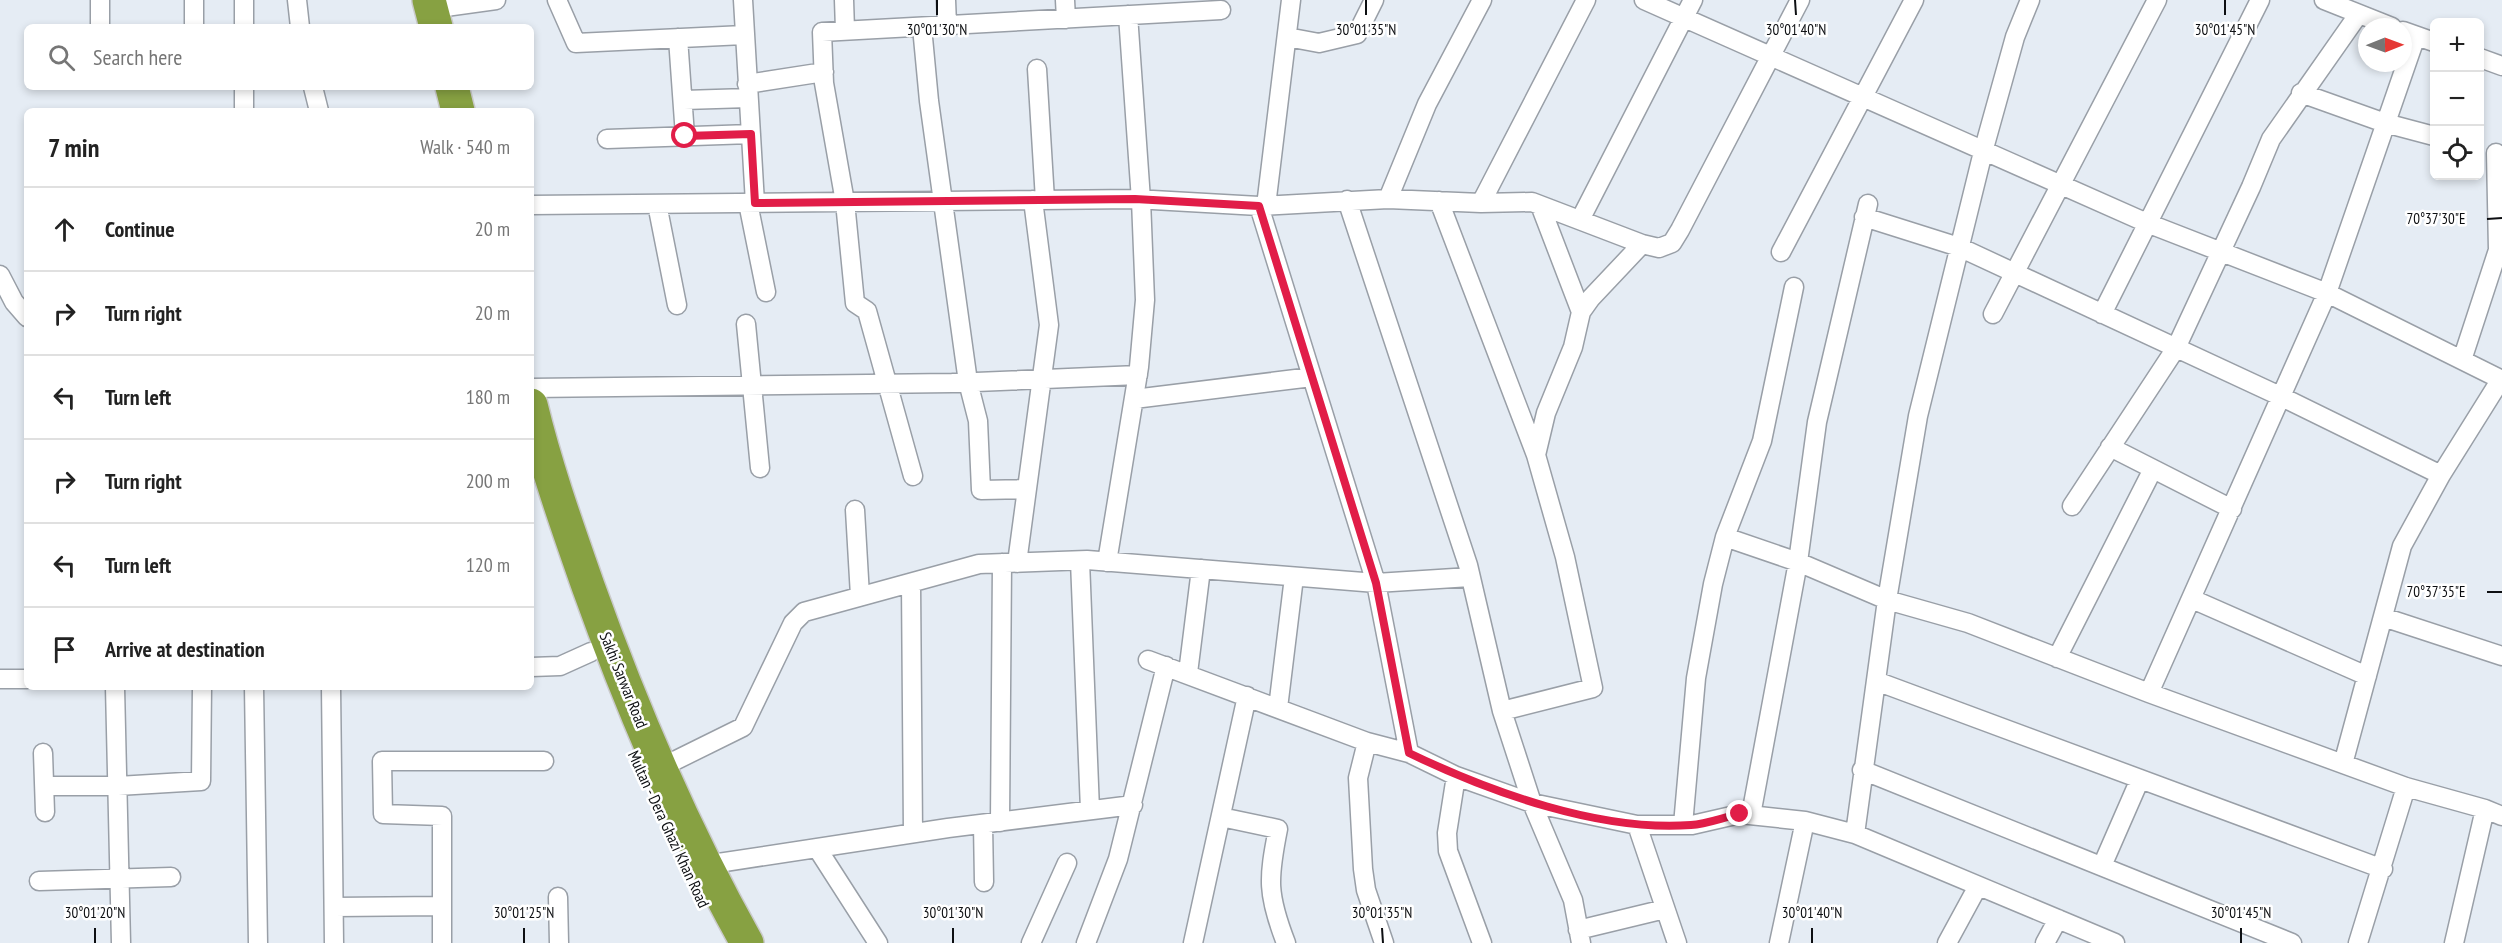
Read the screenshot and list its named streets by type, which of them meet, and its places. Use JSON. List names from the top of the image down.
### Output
{
  "streets": {
    "highway": ["Sakhi Sarwar Road", "Multan - Dera Ghazi Khan Road"]
  },
  "crossings": [
    ["Sakhi Sarwar Road", "Multan - Dera Ghazi Khan Road"]
  ],
  "north": "right",
  "page": {
    "map_buttons": ["+", "−"],
    "search": "Search here",
    "heading": ["7 min", "Walk · 540 m"],
    "list": [
      ["Continue", "20 m"],
      ["Turn right", "20 m"],
      ["Turn left", "180 m"],
      ["Turn right", "200 m"],
      ["Turn left", "120 m"],
      "Arrive at destination"
    ]
  },
  "coordinates": [
    "30°01'30\"N",
    "30°01'35\"N",
    "30°01'40\"N",
    "30°01'45\"N",
    "70°37'30\"E",
    "70°37'35\"E",
    "30°01'20\"N",
    "30°01'25\"N"
  ]
}
